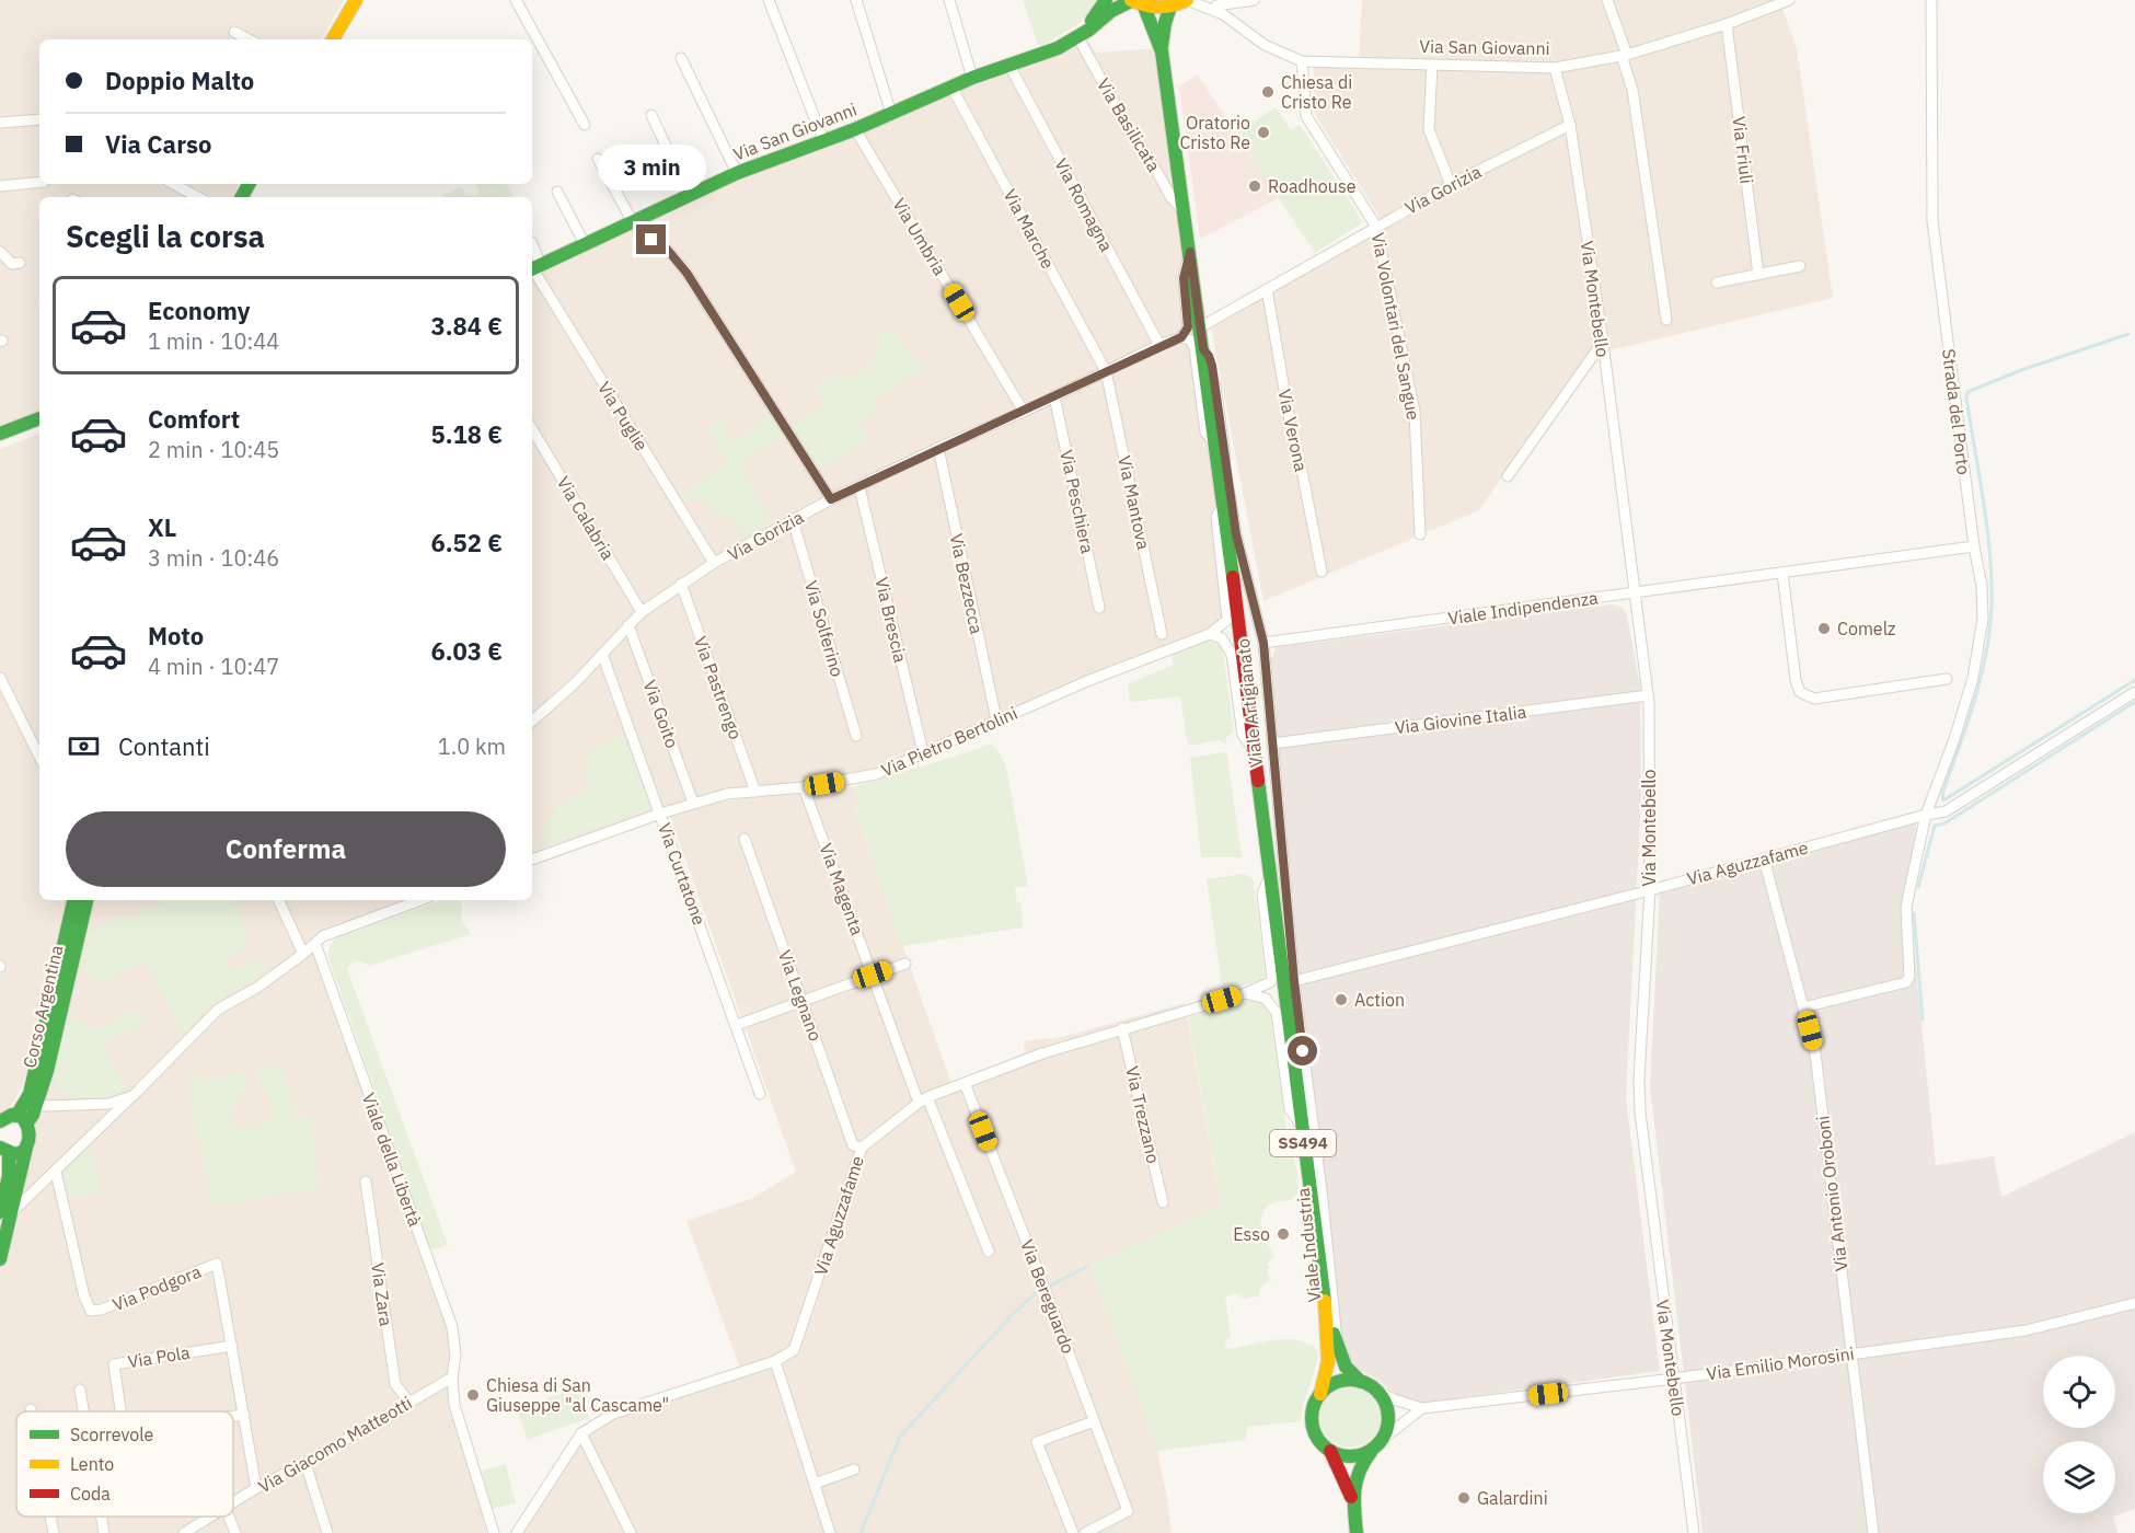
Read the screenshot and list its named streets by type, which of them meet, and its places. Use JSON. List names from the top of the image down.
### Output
{
  "streets": {
    "main road": [
      "Via San Giovanni",
      "Viale Artigianato",
      "Corso Argentina",
      "SS494",
      "Viale Industria"
    ],
    "street": [
      "Via Basilicata",
      "Via Friuli",
      "Via Gorizia",
      "Via Romagna",
      "Via Marche",
      "Via Umbria",
      "Via Montebello",
      "Via Volontari del Sangue",
      "Strada del Porto",
      "Via Puglie",
      "Via Verona",
      "Via Peschiera",
      "Via Mantova",
      "Via Calabria",
      "Via Bezzecca",
      "Viale Indipendenza",
      "Via Brescia",
      "Via Solferino",
      "Via Pastrengo",
      "Via Goito",
      "Via Giovine Italia",
      "Via Pietro Bertolini",
      "Via Aguzzafame",
      "Via Curtatone",
      "Via Magenta",
      "Via Legnano",
      "Via Trezzano",
      "Viale della Libertà",
      "Via Antonio Oroboni",
      "Via Podgora",
      "Via Zara",
      "Via Bereguardo",
      "Via Pola",
      "Via Emilio Morosini",
      "Via Giacomo Matteotti"
    ]
  },
  "crossings": [
    ["Via San Giovanni", "Via Basilicata"],
    ["Via San Giovanni", "Via Friuli"],
    ["Via San Giovanni", "Via Romagna"],
    ["Via San Giovanni", "Via Marche"],
    ["Via San Giovanni", "Via Umbria"],
    ["Via San Giovanni", "Via Volontari del Sangue"],
    ["Via San Giovanni", "Via Puglie"],
    ["Via San Giovanni", "Viale Artigianato"],
    ["Via Basilicata", "Viale Artigianato"],
    ["Via Gorizia", "Via Romagna"],
    ["Via Gorizia", "Via Marche"],
    ["Via Gorizia", "Via Umbria"],
    ["Via Gorizia", "Via Montebello"],
    ["Via Gorizia", "Via Volontari del Sangue"],
    ["Via Gorizia", "Via Puglie"],
    ["Via Gorizia", "Via Verona"],
    ["Via Gorizia", "Via Peschiera"],
    ["Via Gorizia", "Via Mantova"],
    ["Via Gorizia", "Via Calabria"],
    ["Via Gorizia", "Via Bezzecca"],
    ["Via Gorizia", "Via Brescia"],
    ["Via Gorizia", "Via Solferino"],
    ["Via Gorizia", "Via Pastrengo"],
    ["Via Gorizia", "Viale Artigianato"],
    ["Via Gorizia", "Via Goito"],
    ["Via Gorizia", "Via Curtatone"],
    ["Via Marche", "Via Mantova"],
    ["Via Montebello", "Viale Indipendenza"],
    ["Via Montebello", "Via Giovine Italia"],
    ["Via Montebello", "Via Aguzzafame"],
    ["Via Montebello", "Via Emilio Morosini"],
    ["Strada del Porto", "Viale Indipendenza"],
    ["Strada del Porto", "Via Aguzzafame"],
    ["Strada del Porto", "Via Antonio Oroboni"],
    ["Via Bezzecca", "Via Pietro Bertolini"],
    ["Viale Indipendenza", "Viale Artigianato"],
    ["Via Brescia", "Via Pietro Bertolini"],
    ["Via Pastrengo", "Via Pietro Bertolini"],
    ["Viale Artigianato", "Via Giovine Italia"],
    ["Viale Artigianato", "Via Aguzzafame"],
    ["Viale Artigianato", "Viale Industria"],
    ["Via Goito", "Via Pietro Bertolini"],
    ["Via Pietro Bertolini", "Via Curtatone"],
    ["Via Pietro Bertolini", "Via Magenta"],
    ["Via Aguzzafame", "Via Magenta"],
    ["Via Aguzzafame", "Via Legnano"],
    ["Via Aguzzafame", "Via Trezzano"],
    ["Via Aguzzafame", "Via Antonio Oroboni"],
    ["Via Aguzzafame", "Viale Industria"],
    ["Via Aguzzafame", "Via Bereguardo"],
    ["Viale della Libertà", "Via Giacomo Matteotti"],
    ["Via Antonio Oroboni", "Via Emilio Morosini"],
    ["Viale Industria", "Via Emilio Morosini"],
    ["Via Podgora", "Via Pola"],
    ["Via Podgora", "Via Giacomo Matteotti"],
    ["Via Zara", "Via Giacomo Matteotti"]
  ],
  "places": [
    "Chiesa di Cristo Re",
    "Oratorio Cristo Re",
    "Roadhouse",
    "Comelz",
    "Action",
    "Esso",
    "Chiesa di San Giuseppe \"al Cascame\"",
    "Galardini"
  ],
  "legend": ["Scorrevole", "Lento", "Coda"],
  "page": {
    "banner": ["Doppio Malto", "Via Carso"],
    "bubble": "3 min",
    "heading": "Scegli la corsa",
    "list": [
      {
        "name": "Economy",
        "note": "1 min · 10:44",
        "value": "3.84 €"
      },
      {
        "name": "Comfort",
        "note": "2 min · 10:45",
        "value": "5.18 €"
      },
      {
        "name": "XL",
        "note": "3 min · 10:46",
        "value": "6.52 €"
      },
      {
        "name": "Moto",
        "note": "4 min · 10:47",
        "value": "6.03 €"
      }
    ],
    "pay": ["Contanti", "1.0 km"],
    "buttons": "Conferma"
  }
}
